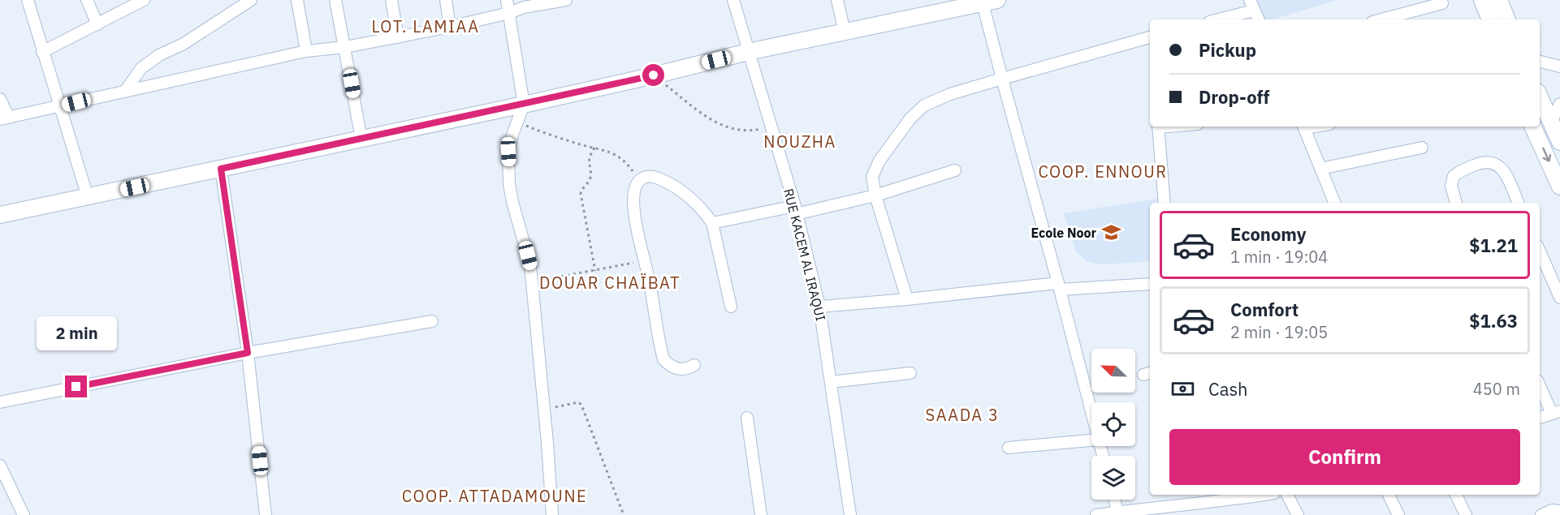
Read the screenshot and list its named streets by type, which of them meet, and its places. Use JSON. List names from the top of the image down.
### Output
{
  "streets": {
    "street": ["RUE KACEM AL IRAQUI"]
  },
  "districts": [
    "LOT. LAMIAA",
    "NOUZHA",
    "COOP. ENNOUR",
    "DOUAR CHAÏBAT",
    "SAADA 3",
    "COOP. ATTADAMOUNE"
  ],
  "places": {
    "school or university": ["Ecole Noor"]
  },
  "north": "top left",
  "page": {
    "banner": ["Pickup", "Drop-off"],
    "list": [
      {
        "name": "Economy",
        "note": "1 min · 19:04",
        "value": "$1.21"
      },
      {
        "name": "Comfort",
        "note": "2 min · 19:05",
        "value": "$1.63"
      }
    ],
    "bubble": "2 min",
    "pay": ["Cash", "450 m"],
    "buttons": "Confirm"
  }
}
